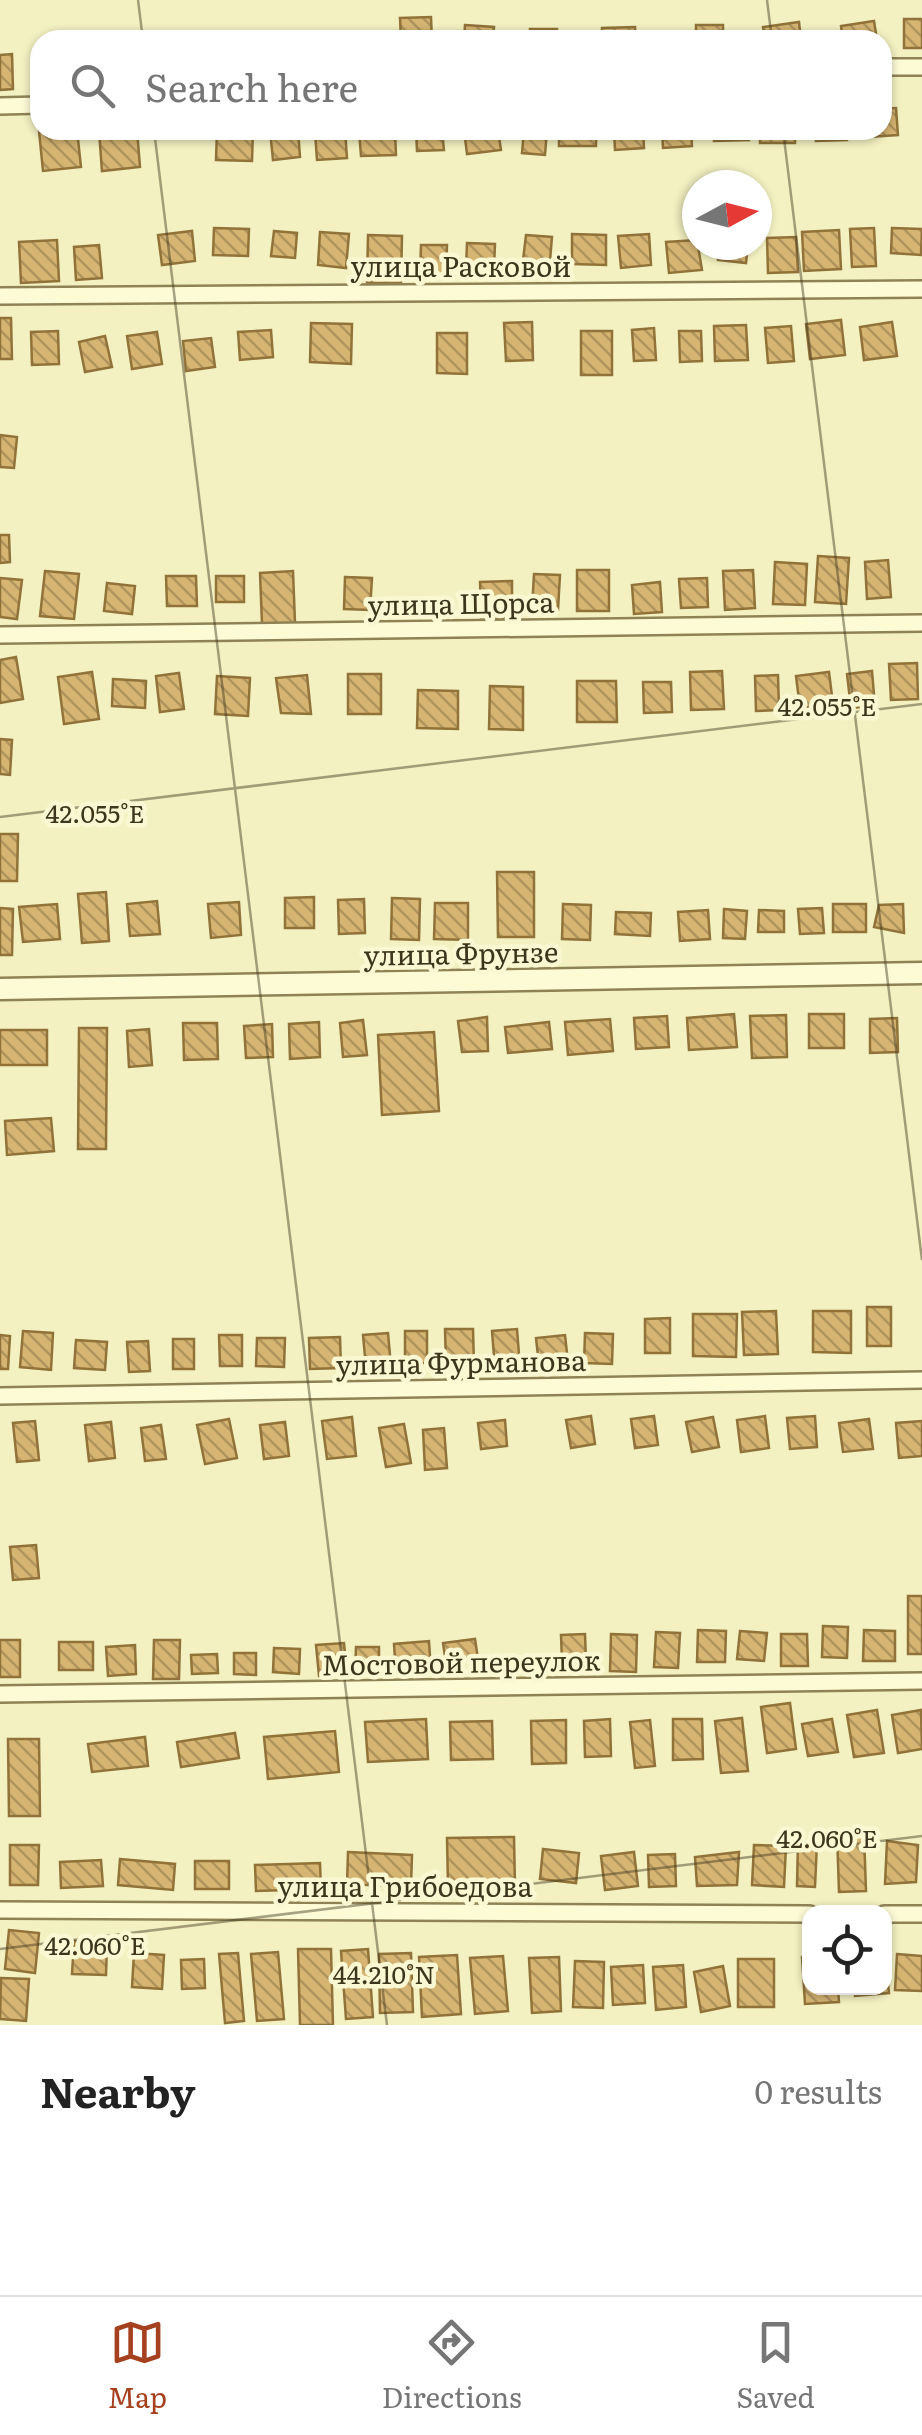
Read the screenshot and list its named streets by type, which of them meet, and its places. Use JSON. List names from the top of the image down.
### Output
{
  "streets": {
    "street": [
      "улица Расковой",
      "улица Щорса",
      "улица Фрунзе",
      "улица Фурманова",
      "Мостовой переулок",
      "улица Грибоедова"
    ]
  },
  "north": "right",
  "page": {
    "search": "Search here",
    "heading": ["Nearby", "0 results"],
    "nav": ["Map", "Directions", "Saved"]
  },
  "coordinates": ["42.055°E", "42.060°E", "44.210°N"]
}
